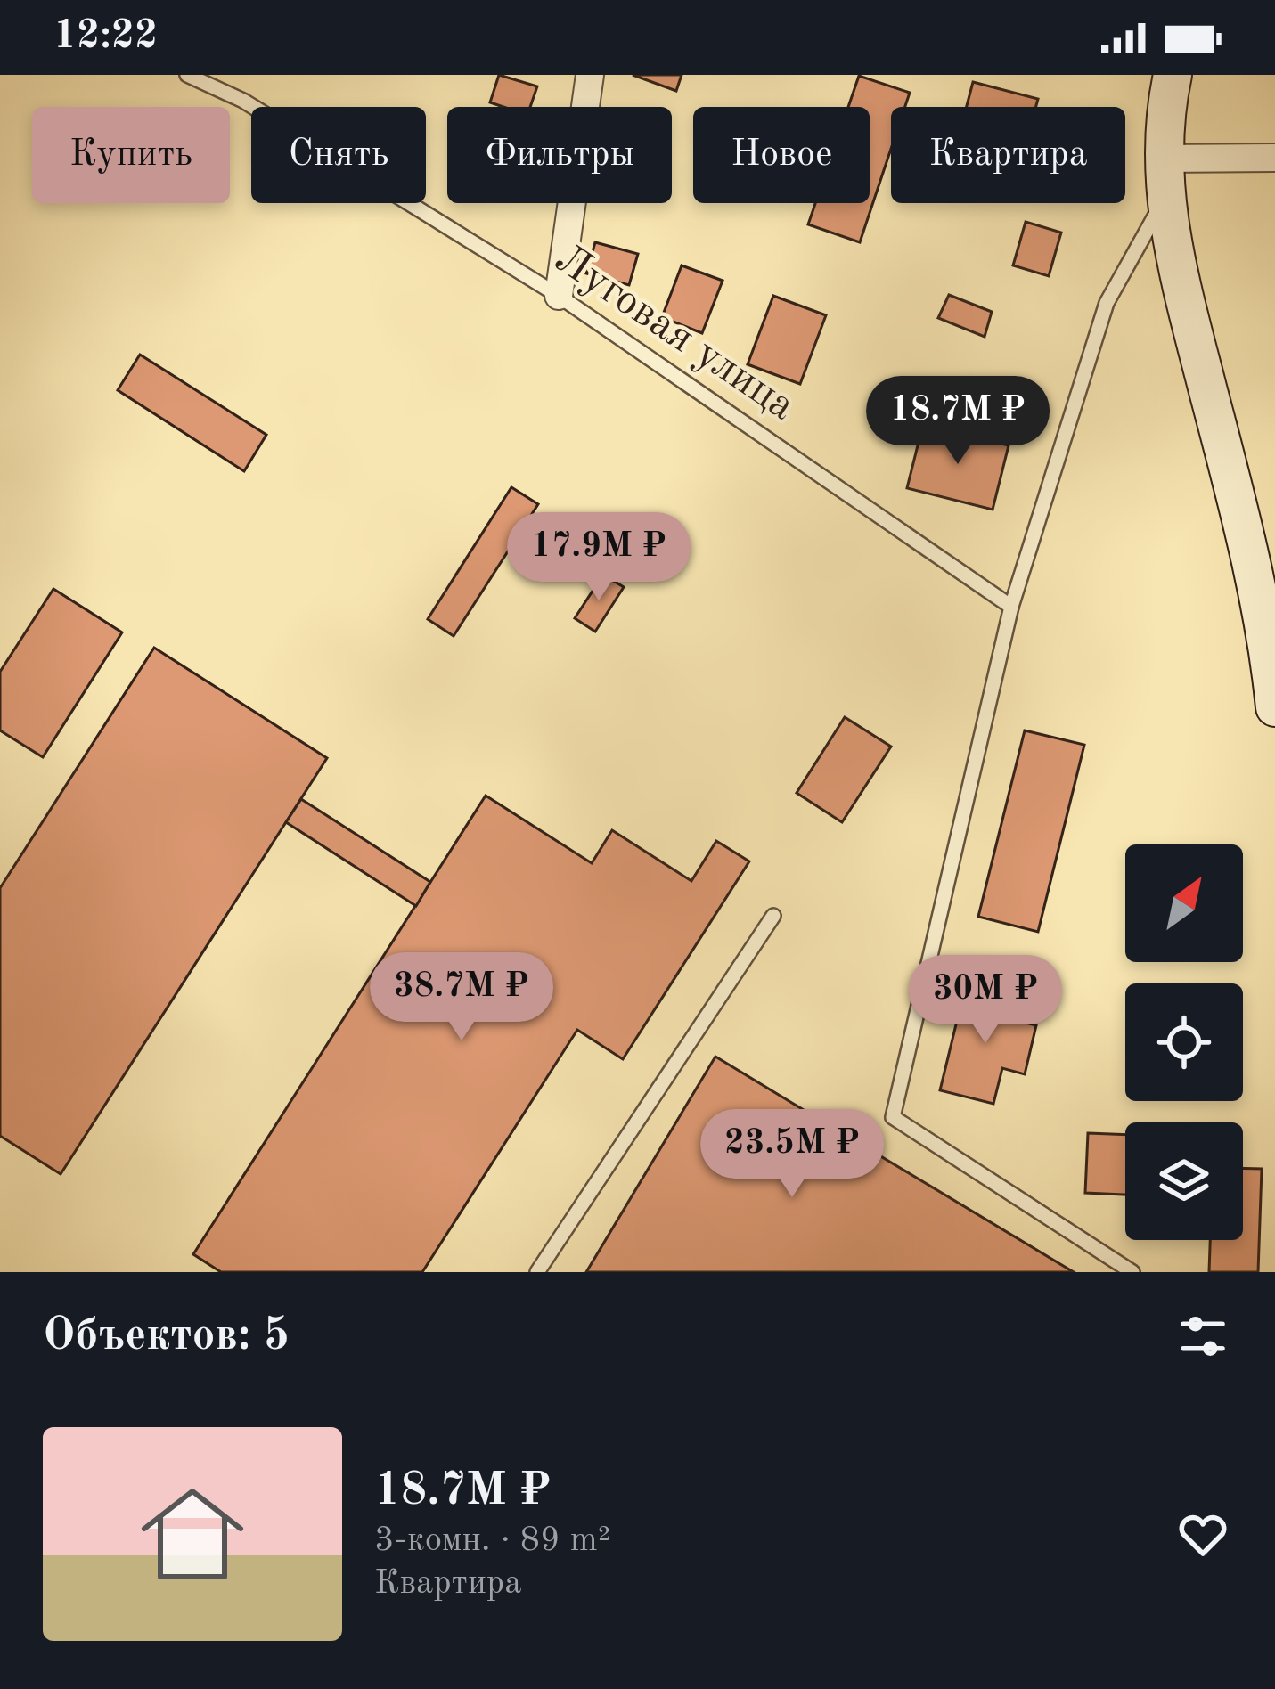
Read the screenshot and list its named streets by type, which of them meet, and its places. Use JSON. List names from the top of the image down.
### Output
{
  "streets": {
    "lane": ["Луговая улица"]
  },
  "north": "top right",
  "page": {
    "status": "12:22",
    "chip": [
      "Купить",
      "Снять",
      "Фильтры",
      "Новое",
      "Квартира"
    ],
    "price": [
      "18.7M ₽",
      "17.9M ₽",
      "38.7M ₽",
      "30M ₽",
      "23.5M ₽"
    ],
    "heading": "Объектов: 5",
    "list": [
      {
        "name": "18.7M ₽",
        "note": "3-комн. · 89 m² · Квартира"
      }
    ]
  }
}
